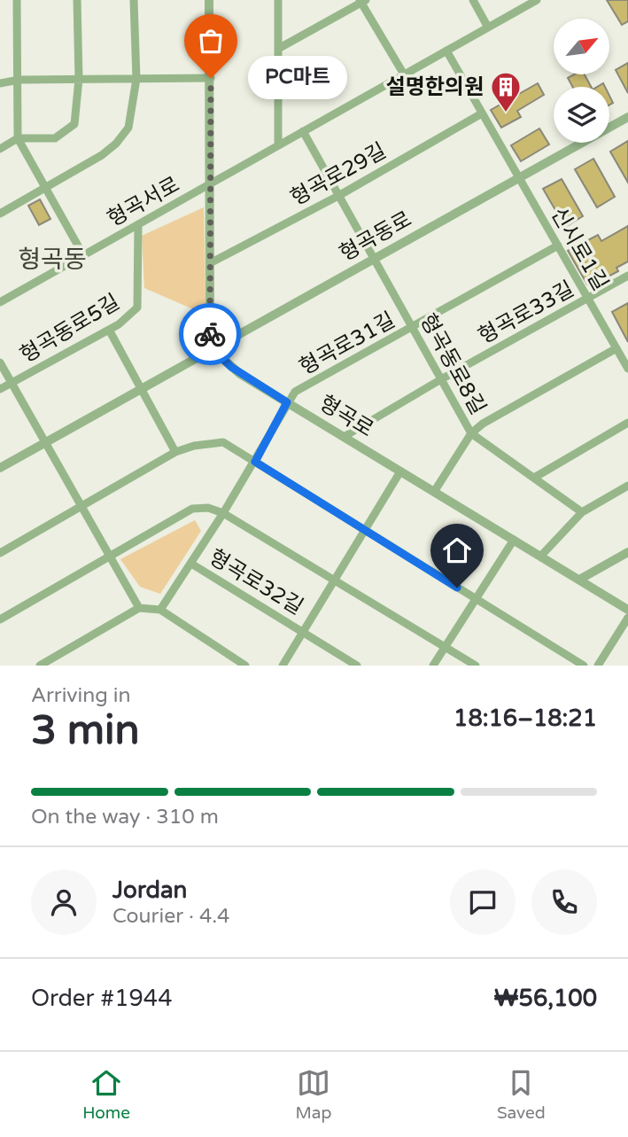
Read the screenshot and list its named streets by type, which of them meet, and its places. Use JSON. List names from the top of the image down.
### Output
{
  "streets": {
    "street": [
      "형곡로29길",
      "형곡서로",
      "형곡동로",
      "신시로1길",
      "형곡로33길",
      "형곡동로5길",
      "형곡로31길",
      "형곡동로8길",
      "형곡로",
      "형곡로32길"
    ]
  },
  "crossings": [
    ["형곡서로", "형곡동로5길"],
    ["형곡동로", "신시로1길"],
    ["형곡동로", "형곡동로5길"],
    ["형곡동로", "형곡동로8길"],
    ["형곡동로", "형곡로"],
    ["신시로1길", "형곡로33길"],
    ["신시로1길", "형곡로31길"],
    ["형곡로33길", "형곡동로8길"],
    ["형곡로33길", "형곡로"],
    ["형곡로31길", "형곡동로8길"],
    ["형곡로31길", "형곡로"],
    ["형곡로31길", "형곡로32길"],
    ["형곡로", "형곡로32길"]
  ],
  "districts": ["형곡동"],
  "places": {
    "other": ["PC마트"],
    "building": ["설명한의원"]
  },
  "north": "top right",
  "page": {
    "bubble": "PC마트",
    "heading": ["3 min", "Arriving in", "18:16–18:21"],
    "panel": [
      "Jordan",
      "Courier · 4.4",
      "Order #1944",
      "₩56,100"
    ],
    "bar": "On the way · 310 m",
    "tabs": ["Home", "Map", "Saved"]
  }
}
